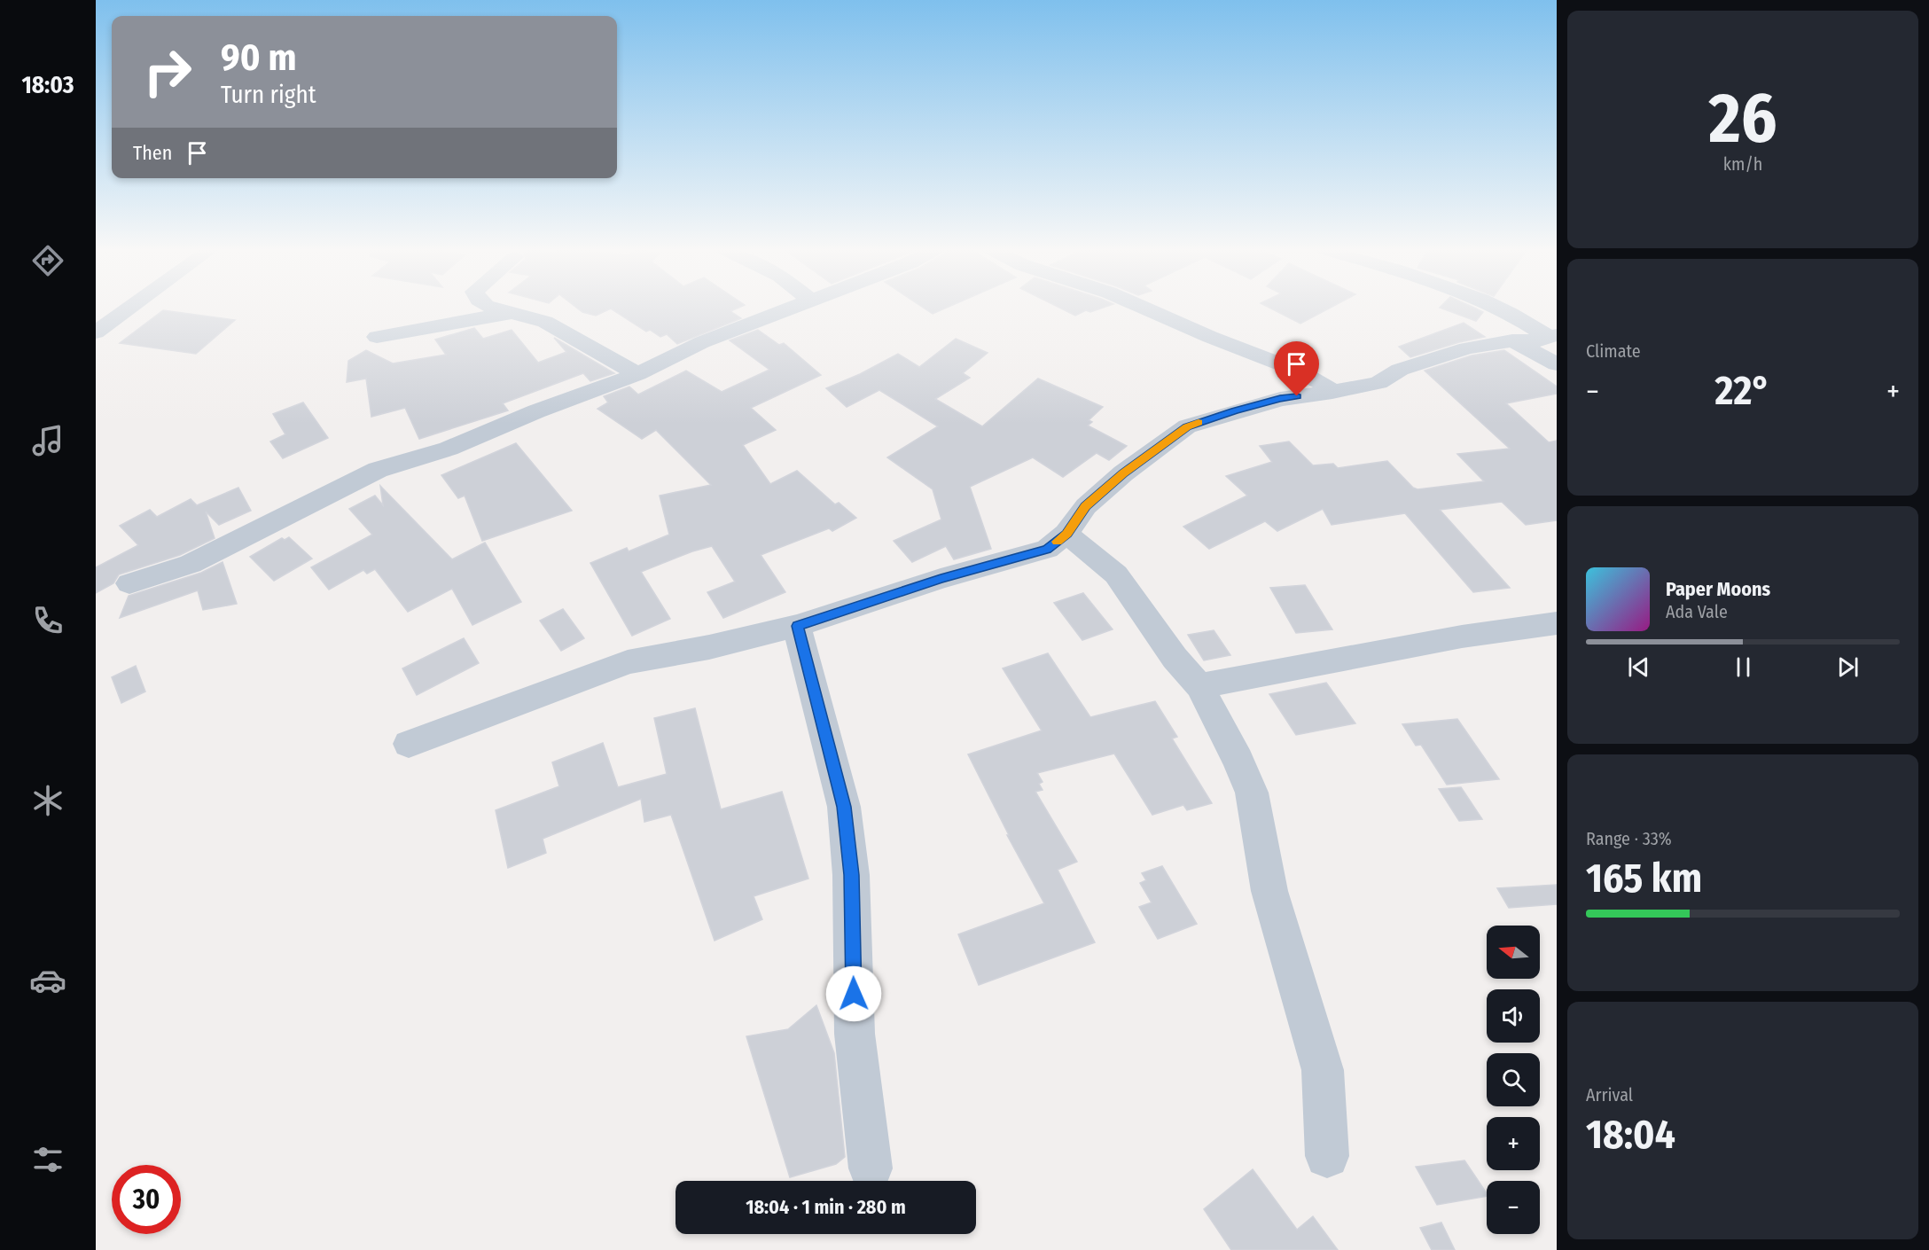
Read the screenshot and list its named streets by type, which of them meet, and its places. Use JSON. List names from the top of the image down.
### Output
{
  "north": "left",
  "page": {
    "tabs": "18:03",
    "tile": [
      ["26", "km/h"],
      "Climate",
      ["Range · 33%", "165 km"],
      ["Arrival", "18:04"]
    ],
    "turn": ["90 m", "Turn right"],
    "then": "Then",
    "heat": ["−", "22°", "+"],
    "song": ["Paper Moons", "Ada Vale"],
    "map_buttons": ["+", "−"],
    "limit": "30",
    "trip": "18:04 · 1 min · 280 m"
  }
}
